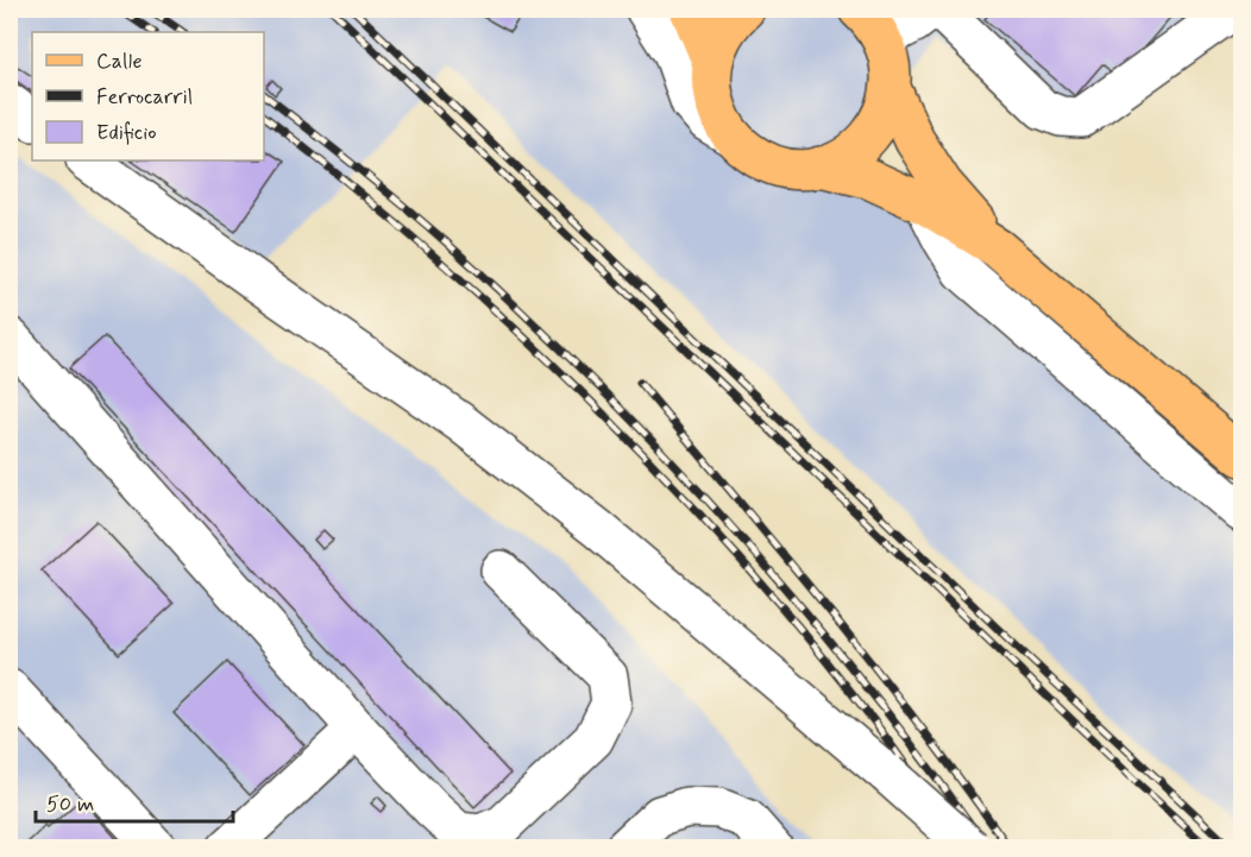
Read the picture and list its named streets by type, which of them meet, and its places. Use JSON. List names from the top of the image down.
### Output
{
  "legend": ["Calle", "Ferrocarril", "Edificio"],
  "scale_bar": "50 m"
}
